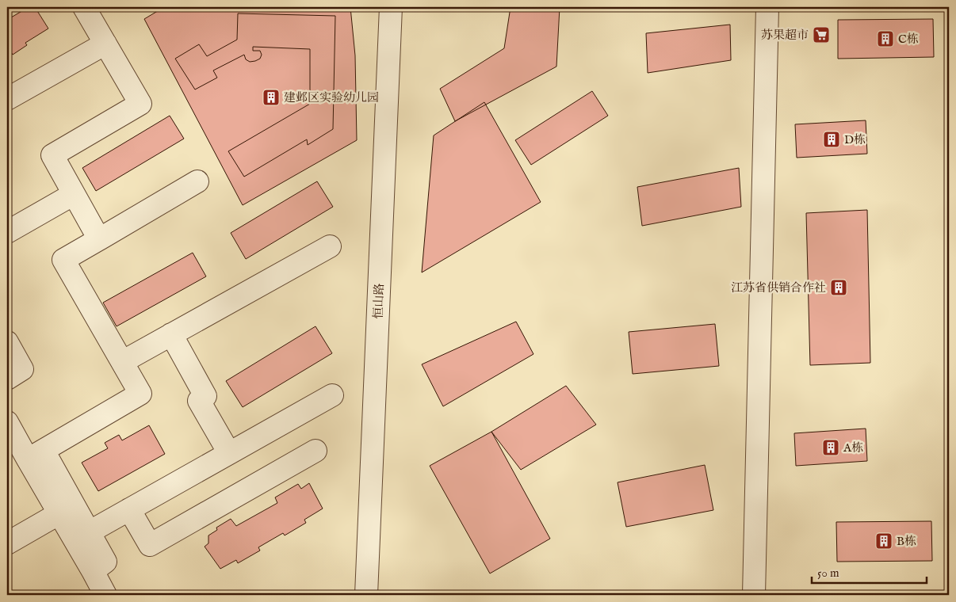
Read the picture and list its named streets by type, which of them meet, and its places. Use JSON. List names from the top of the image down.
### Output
{
  "streets": {
    "street": ["恒山路"]
  },
  "places": {
    "supermarket": ["苏果超市"],
    "building": [
      "C栋",
      "建邺区实验幼儿园",
      "D栋",
      "江苏省供销合作社",
      "A栋",
      "B栋"
    ]
  },
  "scale_bar": "50 m"
}
